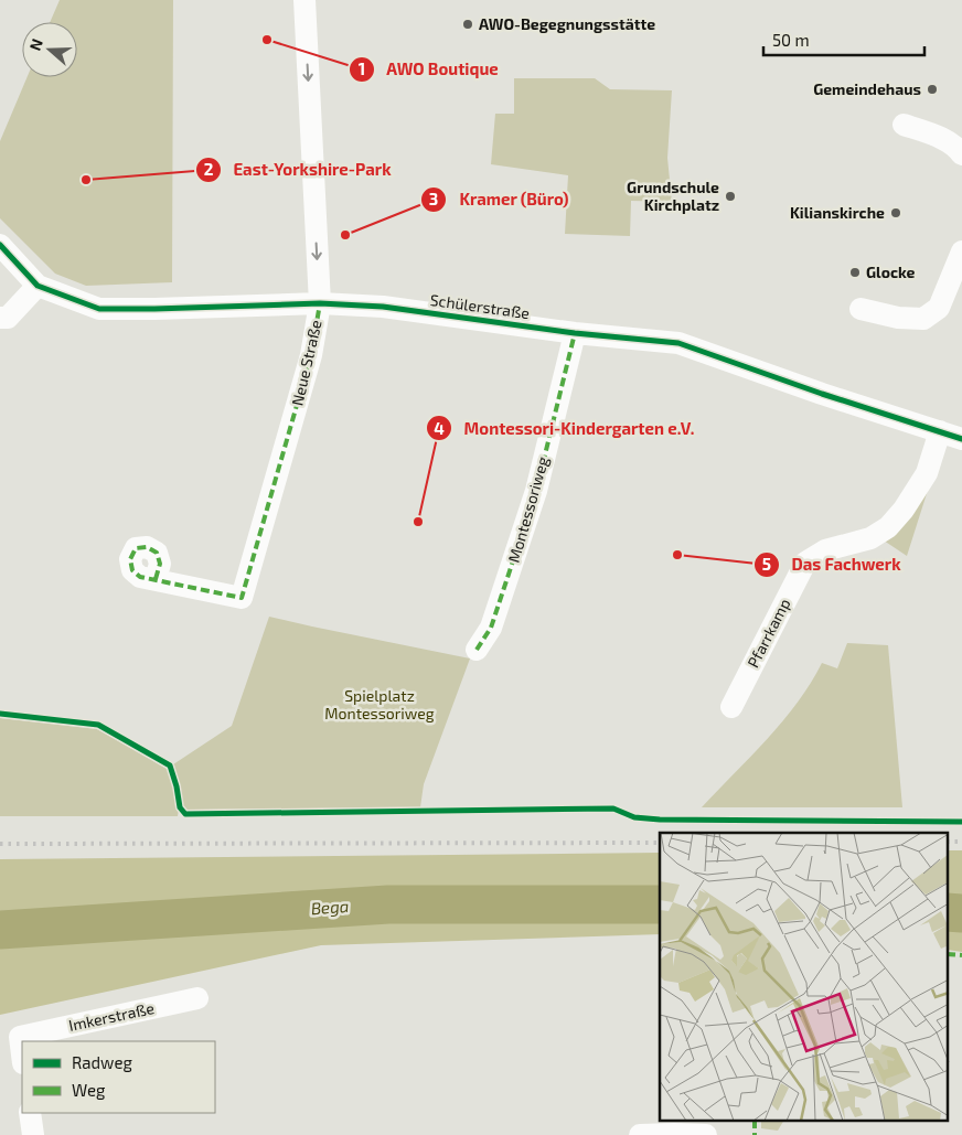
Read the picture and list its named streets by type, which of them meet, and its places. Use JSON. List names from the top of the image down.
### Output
{
  "streets": {
    "street": [
      "Schülerstraße",
      "Neue Straße",
      "Montessoriweg",
      "Pfarrkamp",
      "Imkerstraße"
    ]
  },
  "crossings": [
    ["Schülerstraße", "Neue Straße"],
    ["Schülerstraße", "Montessoriweg"],
    ["Schülerstraße", "Pfarrkamp"]
  ],
  "one_way": ["Neue Straße"],
  "water": ["Bega"],
  "parks": ["Spielplatz Montessoriweg"],
  "places": [
    "AWO-Begegnungsstätte",
    "AWO Boutique",
    "Gemeindehaus",
    "East-Yorkshire-Park",
    "Grundschule Kirchplatz",
    "Kilianskirche",
    "Kramer (Büro)",
    "Glocke",
    "Montessori-Kindergarten e.V.",
    "Das Fachwerk"
  ],
  "legend": ["Radweg", "Weg"],
  "scale_bar": "50 m",
  "north": "left"
}
